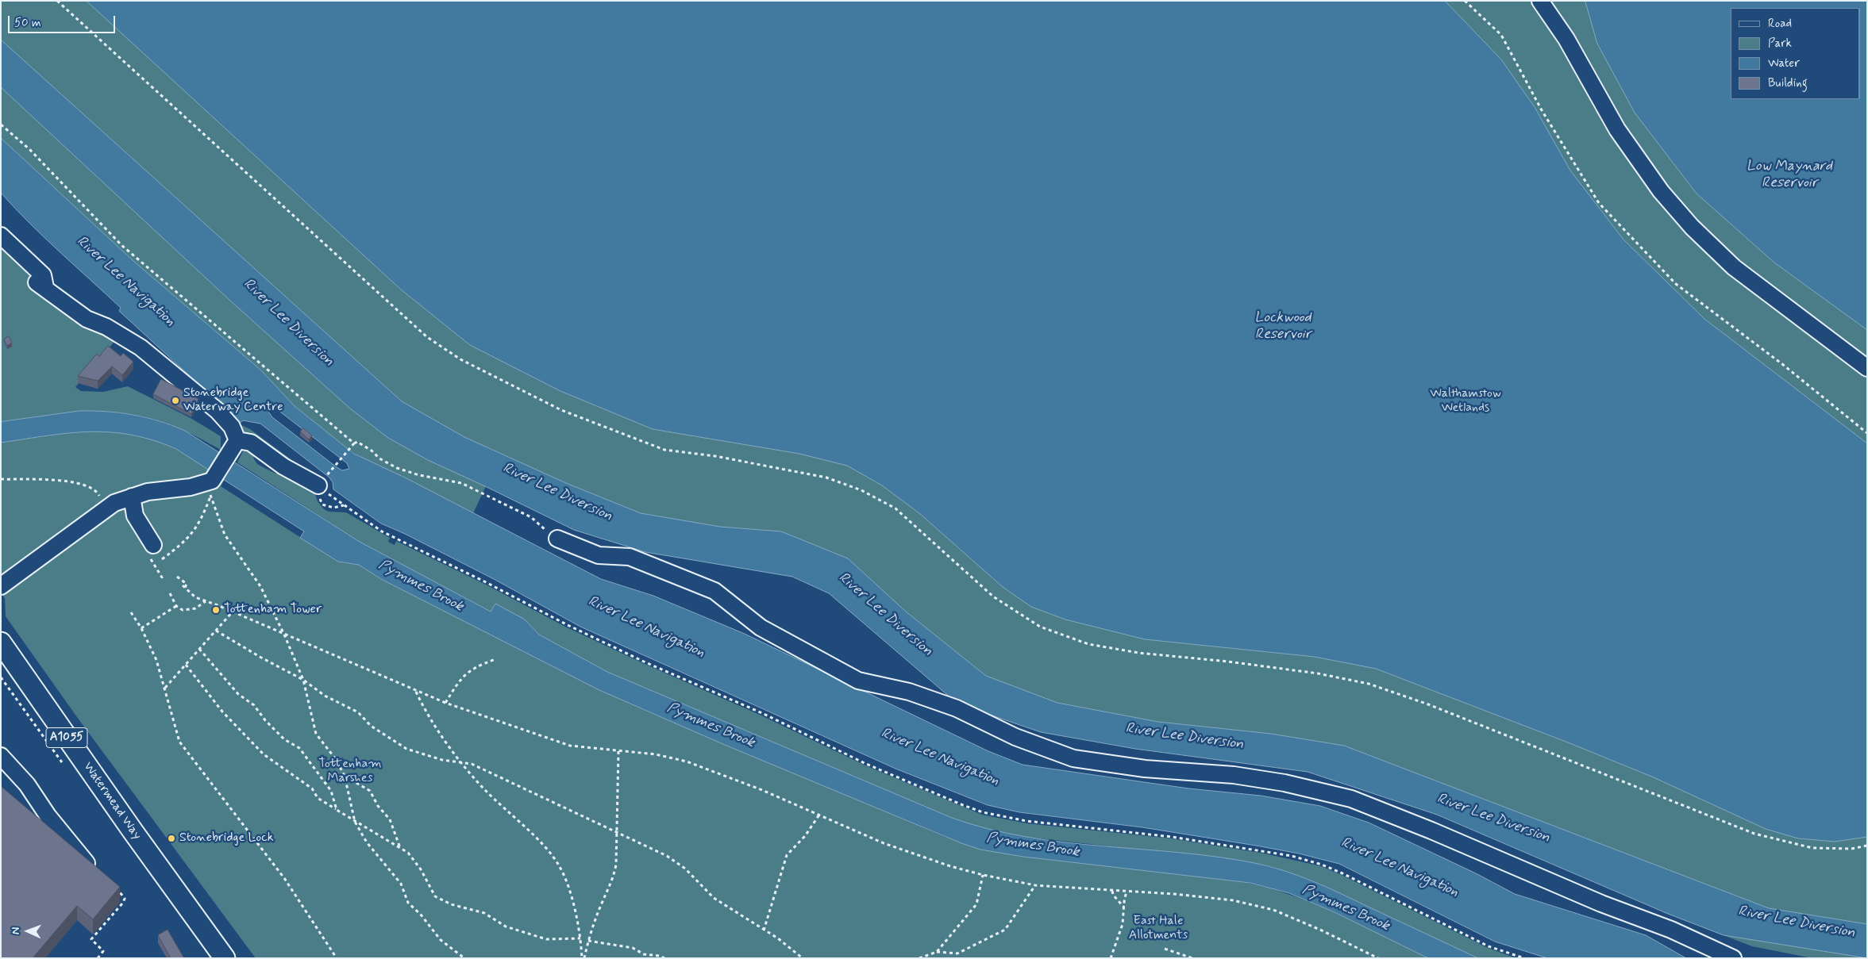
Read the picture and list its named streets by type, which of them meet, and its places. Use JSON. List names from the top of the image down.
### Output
{
  "streets": {
    "main road": ["A1055", "Watermead Way"]
  },
  "water": [
    "Low Maynard Reservoir",
    "River Lee Navigation",
    "Lockwood Reservoir",
    "River Lee Diversion",
    "Pymmes Brook"
  ],
  "parks": ["Walthamstow Wetlands", "Tottenham Marshes", "East Hale Allotments"],
  "places": ["Stonebridge Waterway Centre", "Tottenham Tower", "Stonebridge Lock"],
  "legend": [
    "Road",
    "Park",
    "Water",
    "Building"
  ],
  "scale_bar": "50 m",
  "north": "left"
}
